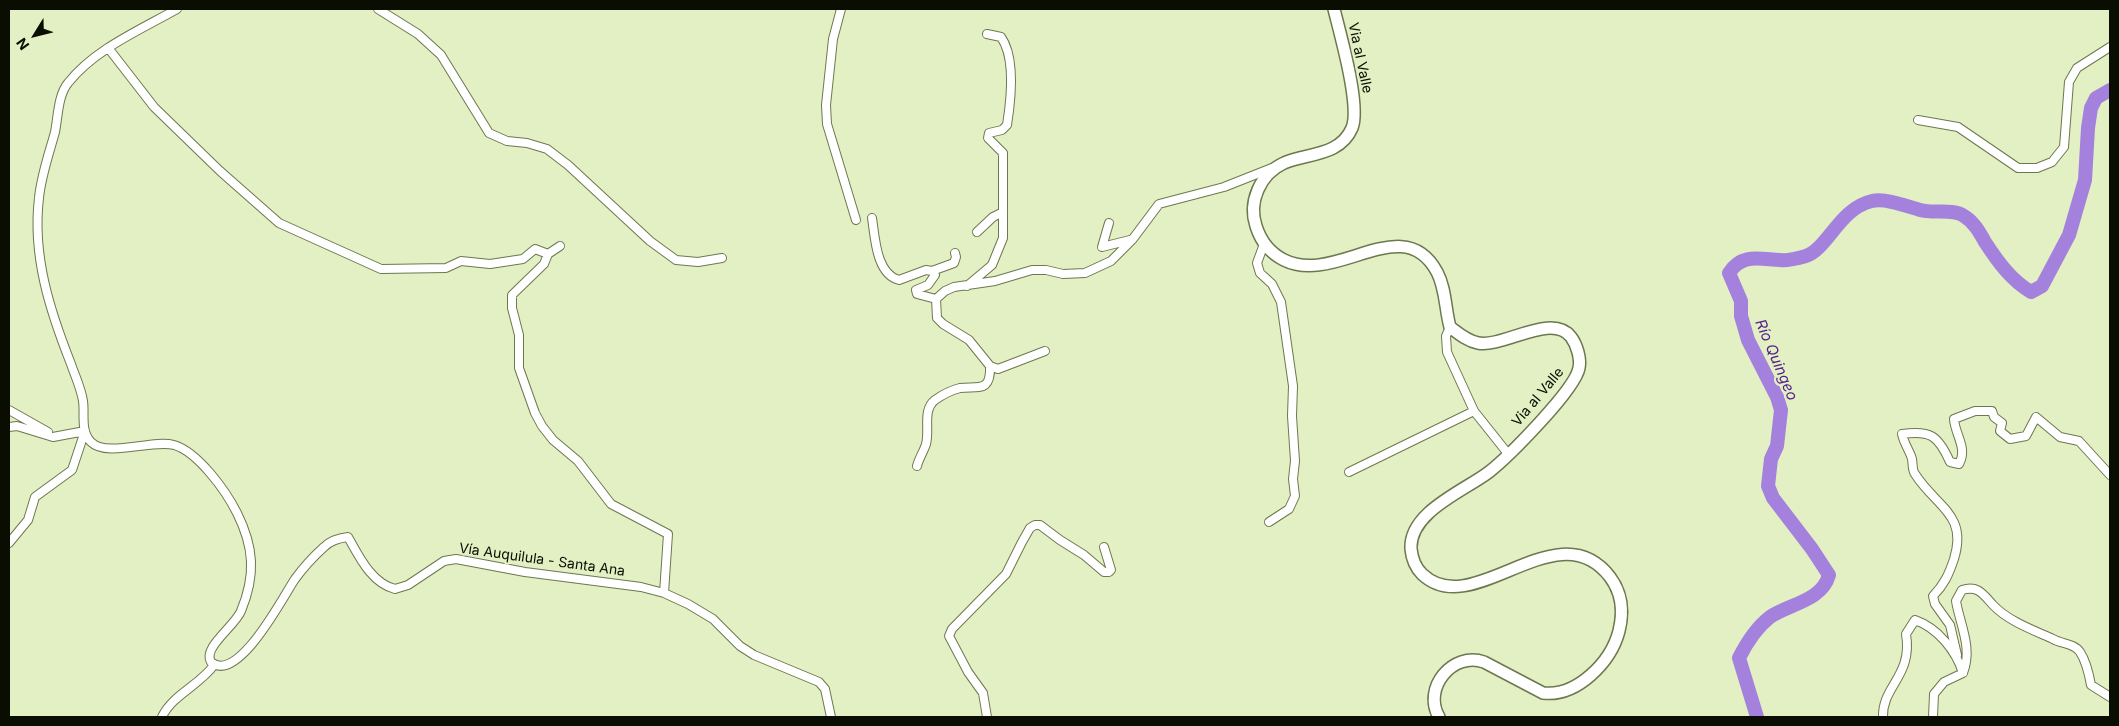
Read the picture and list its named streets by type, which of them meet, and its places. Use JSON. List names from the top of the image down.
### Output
{
  "streets": {
    "main road": ["Via al Valle"],
    "street": ["Vía Auquilula - Santa Ana"]
  },
  "water": ["Río Quingeo"],
  "north": "bottom left"
}
